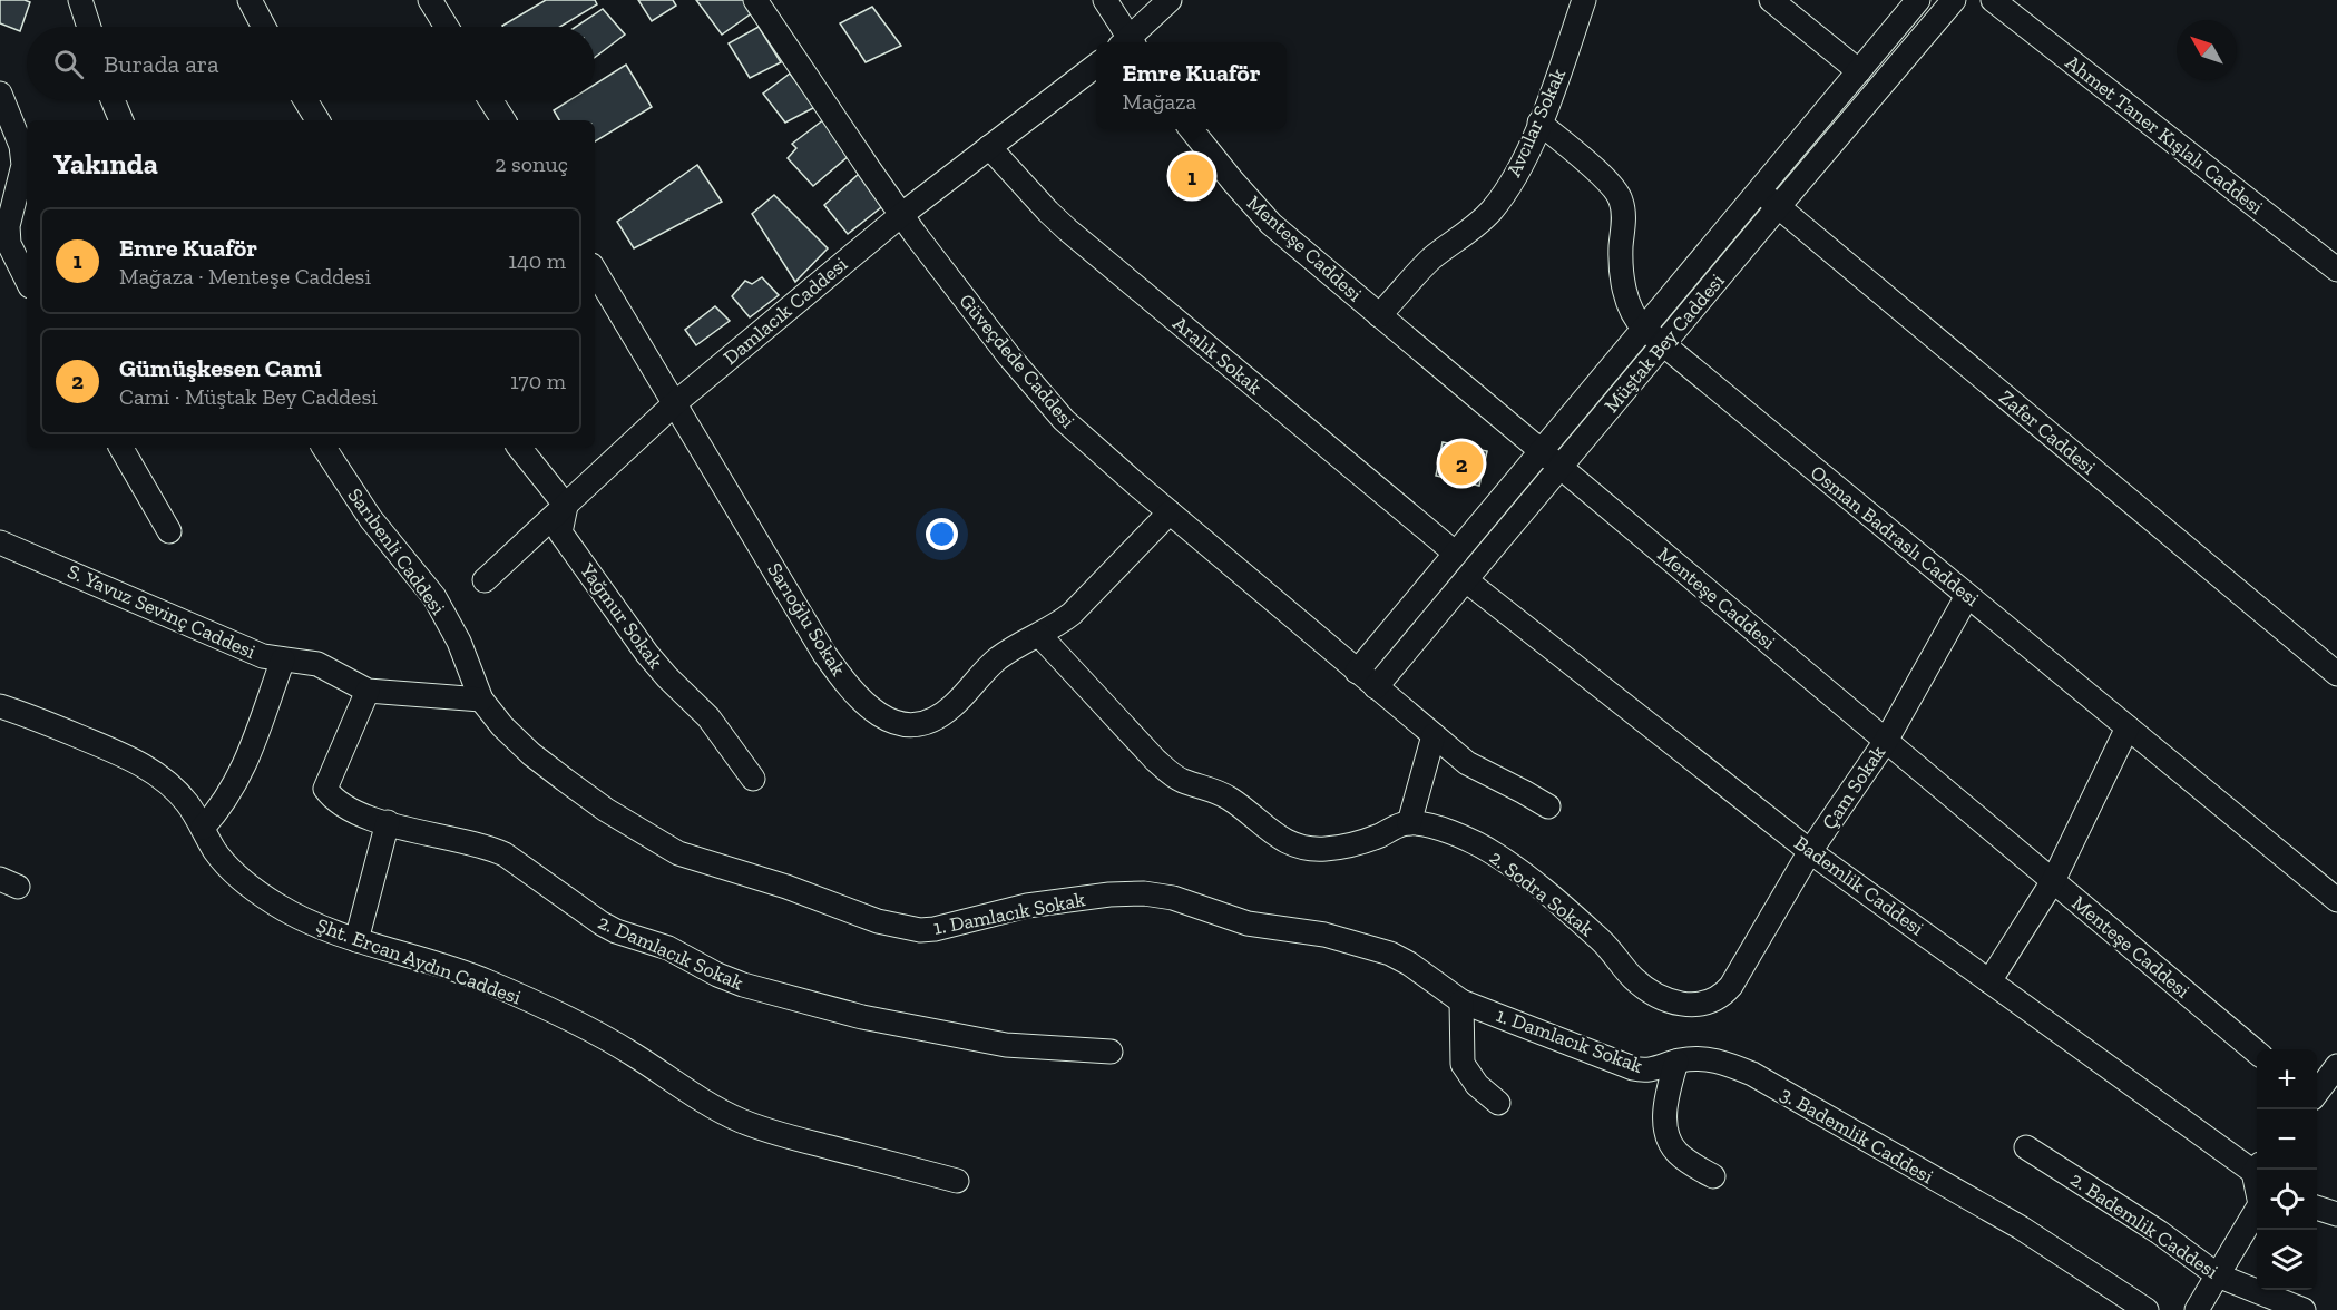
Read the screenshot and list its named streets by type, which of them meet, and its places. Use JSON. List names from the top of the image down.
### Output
{
  "streets": {
    "street": [
      "Avcılar Sokak",
      "Ahmet Taner Kışlalı Caddesi",
      "Menteşe Caddesi",
      "Damlacık Caddesi",
      "Müştak Bey Caddesi",
      "Aralık Sokak",
      "Güveçdede Caddesi",
      "Zafer Caddesi",
      "Osman Badraslı Caddesi",
      "Sarıbenli Caddesi",
      "S. Yavuz Sevinç Caddesi",
      "Yağmur Sokak",
      "Sarıoğlu Sokak",
      "Çam Sokak",
      "Bademlik Caddesi",
      "2. Sodra Sokak",
      "1. Damlacık Sokak",
      "2. Damlacık Sokak",
      "Şht. Ercan Aydın Caddesi",
      "3. Bademlik Caddesi",
      "2. Bademlik Caddesi"
    ]
  },
  "crossings": [
    ["Avcılar Sokak", "Menteşe Caddesi"],
    ["Avcılar Sokak", "Osman Badraslı Caddesi"],
    ["Menteşe Caddesi", "Müştak Bey Caddesi"],
    ["Menteşe Caddesi", "Çam Sokak"],
    ["Damlacık Caddesi", "Aralık Sokak"],
    ["Damlacık Caddesi", "Güveçdede Caddesi"],
    ["Damlacık Caddesi", "Yağmur Sokak"],
    ["Damlacık Caddesi", "Sarıoğlu Sokak"],
    ["Müştak Bey Caddesi", "Aralık Sokak"],
    ["Müştak Bey Caddesi", "Güveçdede Caddesi"],
    ["Müştak Bey Caddesi", "Zafer Caddesi"],
    ["Müştak Bey Caddesi", "Osman Badraslı Caddesi"],
    ["Müştak Bey Caddesi", "Bademlik Caddesi"],
    ["Güveçdede Caddesi", "Sarıoğlu Sokak"],
    ["Osman Badraslı Caddesi", "Çam Sokak"],
    ["Sarıbenli Caddesi", "S. Yavuz Sevinç Caddesi"],
    ["Sarıbenli Caddesi", "1. Damlacık Sokak"],
    ["S. Yavuz Sevinç Caddesi", "1. Damlacık Sokak"],
    ["S. Yavuz Sevinç Caddesi", "2. Damlacık Sokak"],
    ["Çam Sokak", "Bademlik Caddesi"],
    ["Çam Sokak", "2. Sodra Sokak"],
    ["1. Damlacık Sokak", "3. Bademlik Caddesi"]
  ],
  "north": "top left",
  "page": {
    "search": "Burada ara",
    "popup": ["Emre Kuaför", "Mağaza"],
    "heading": ["Yakında", "2 sonuç"],
    "pins": ["1", "2"],
    "list": [
      {
        "mark": "1",
        "name": "Emre Kuaför",
        "note": "Mağaza · Menteşe Caddesi",
        "value": "140 m"
      },
      {
        "mark": "2",
        "name": "Gümüşkesen Cami",
        "note": "Cami · Müştak Bey Caddesi",
        "value": "170 m"
      }
    ],
    "map_buttons": ["+", "−"]
  }
}
